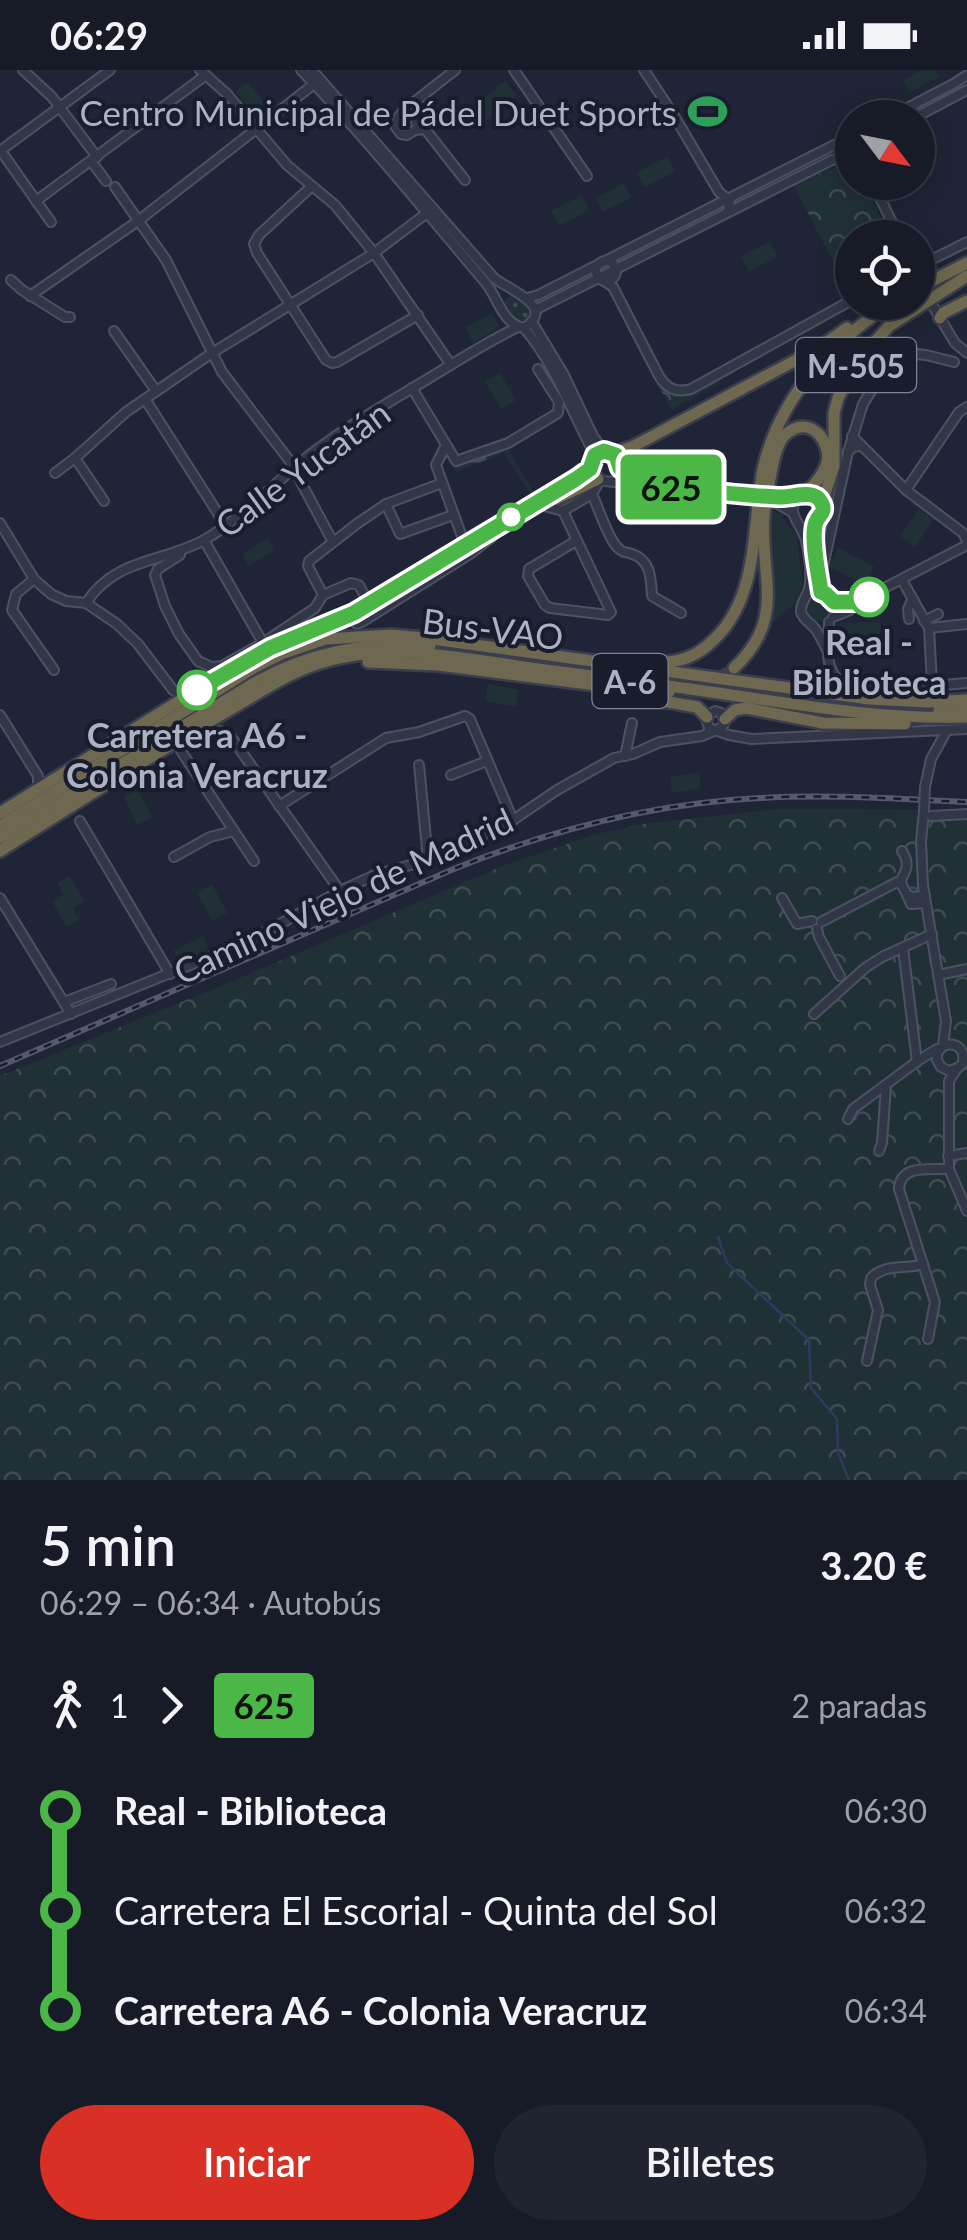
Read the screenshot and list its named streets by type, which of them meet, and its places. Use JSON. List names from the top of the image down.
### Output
{
  "streets": {
    "highway": ["M-505", "Bus-VAO", "A-6"],
    "street": ["Calle Yucatán", "Camino Viejo de Madrid"]
  },
  "crossings": [
    ["Bus-VAO", "A-6"]
  ],
  "places": {
    "sports": ["Centro Municipal de Pádel Duet Sports"],
    "other": ["Real - Biblioteca", "Carretera A6 - Colonia Veracruz"]
  },
  "lines": ["bus line 625"],
  "north": "bottom right",
  "page": {
    "status": "06:29",
    "on_map": "625",
    "heading": ["5 min", "06:29 – 06:34 · Autobús", "3.20 €"],
    "legs": ["1", "625", "2 paradas"],
    "list": [
      {
        "name": "Real - Biblioteca",
        "value": "06:30"
      },
      {
        "name": "Carretera El Escorial - Quinta del Sol",
        "value": "06:32"
      },
      {
        "name": "Carretera A6 - Colonia Veracruz",
        "value": "06:34"
      }
    ],
    "buttons": ["Iniciar", "Billetes"]
  }
}
